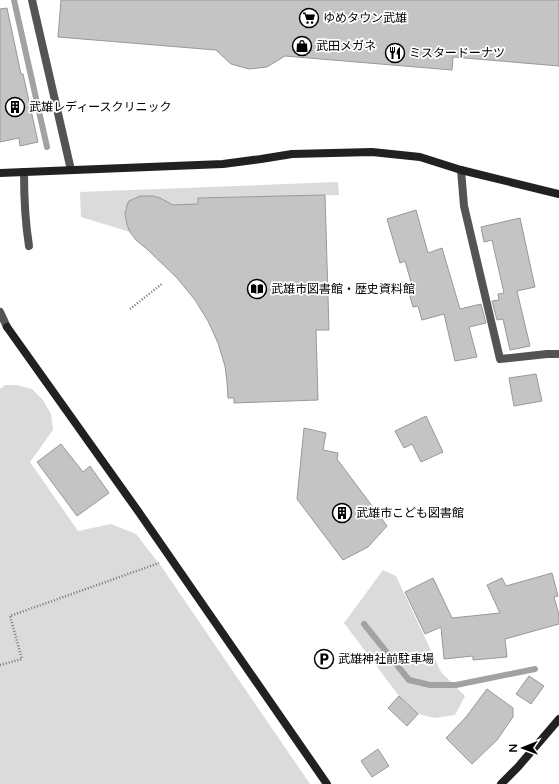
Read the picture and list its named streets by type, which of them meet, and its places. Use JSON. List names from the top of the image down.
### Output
{
  "places": {
    "supermarket": ["ゆめタウン武雄"],
    "shop": ["武田メガネ"],
    "restaurant": ["ミスタードーナツ"],
    "building": ["武雄レディースクリニック", "武雄市こども図書館"],
    "library": ["武雄市図書館・歴史資料館"],
    "parking": ["武雄神社前駐車場"]
  },
  "north": "left"
}
